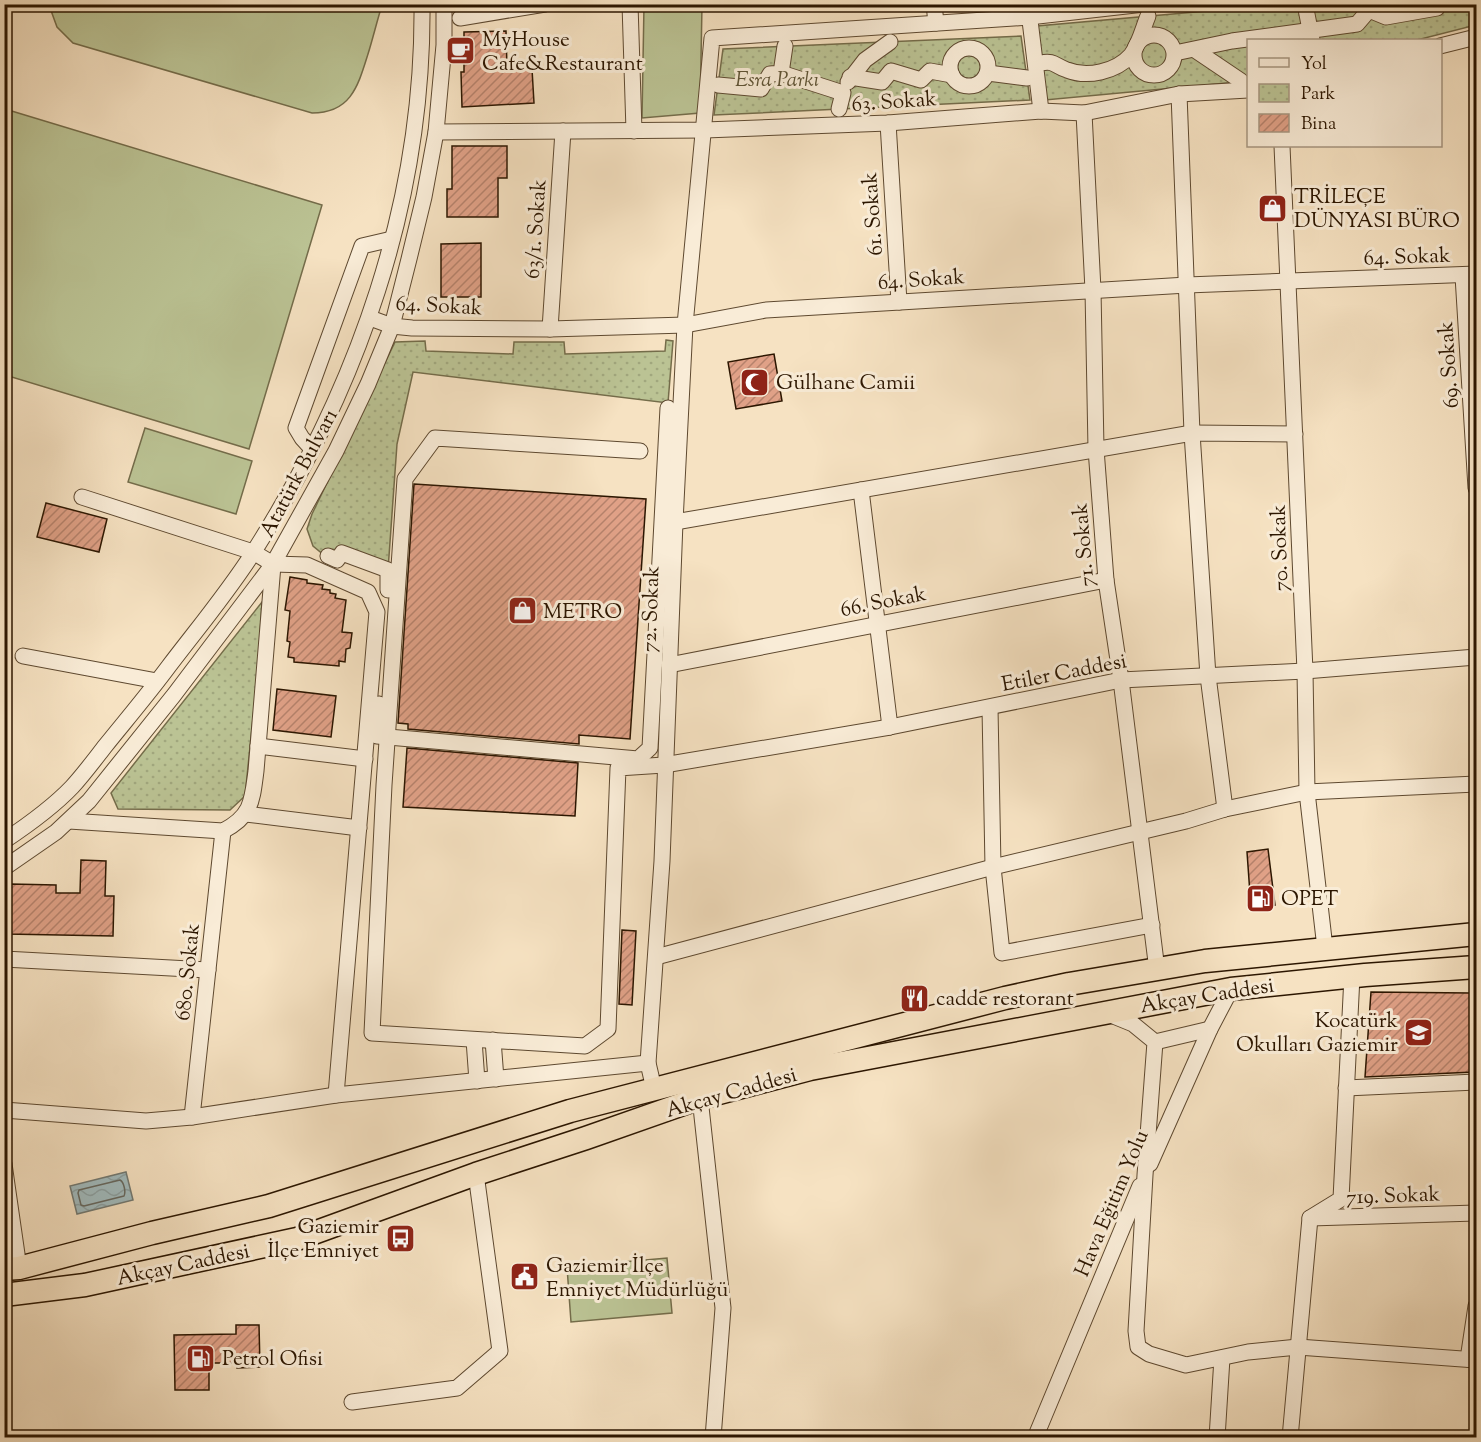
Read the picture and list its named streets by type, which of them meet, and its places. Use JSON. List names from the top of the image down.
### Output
{
  "streets": {
    "highway": ["Akçay Caddesi"],
    "street": [
      "63. Sokak",
      "61. Sokak",
      "63/1. Sokak",
      "64. Sokak",
      "69. Sokak",
      "Atatürk Bulvarı",
      "71. Sokak",
      "70. Sokak",
      "66. Sokak",
      "72. Sokak",
      "Etiler Caddesi",
      "680. Sokak",
      "719. Sokak",
      "Hava Eğitim Yolu"
    ]
  },
  "crossings": [
    ["63. Sokak", "61. Sokak"],
    ["63. Sokak", "63/1. Sokak"],
    ["63. Sokak", "Atatürk Bulvarı"],
    ["63. Sokak", "71. Sokak"],
    ["63. Sokak", "72. Sokak"],
    ["61. Sokak", "64. Sokak"],
    ["63/1. Sokak", "64. Sokak"],
    ["64. Sokak", "69. Sokak"],
    ["64. Sokak", "Atatürk Bulvarı"],
    ["64. Sokak", "71. Sokak"],
    ["64. Sokak", "70. Sokak"],
    ["64. Sokak", "72. Sokak"],
    ["71. Sokak", "66. Sokak"],
    ["71. Sokak", "Etiler Caddesi"],
    ["71. Sokak", "Akçay Caddesi"],
    ["70. Sokak", "Etiler Caddesi"],
    ["70. Sokak", "Akçay Caddesi"],
    ["66. Sokak", "72. Sokak"],
    ["72. Sokak", "Etiler Caddesi"],
    ["72. Sokak", "Akçay Caddesi"],
    ["Akçay Caddesi", "Hava Eğitim Yolu"]
  ],
  "parks": ["Esra Parkı"],
  "places": {
    "cafe": ["MyHouse Cafe&Restaurant"],
    "shop": ["TRİLEÇE DÜNYASI BÜRO", "METRO"],
    "mosque": ["Gülhane Camii"],
    "fuel station": ["OPET", "Petrol Ofisi"],
    "restaurant": ["cadde restorant"],
    "school or university": ["Kocatürk Okulları Gaziemir"],
    "bus stop": ["Gaziemir İlçe Emniyet"],
    "public building": ["Gaziemir İlçe Emniyet Müdürlüğü"]
  },
  "legend": ["Yol", "Park", "Bina"]
}
